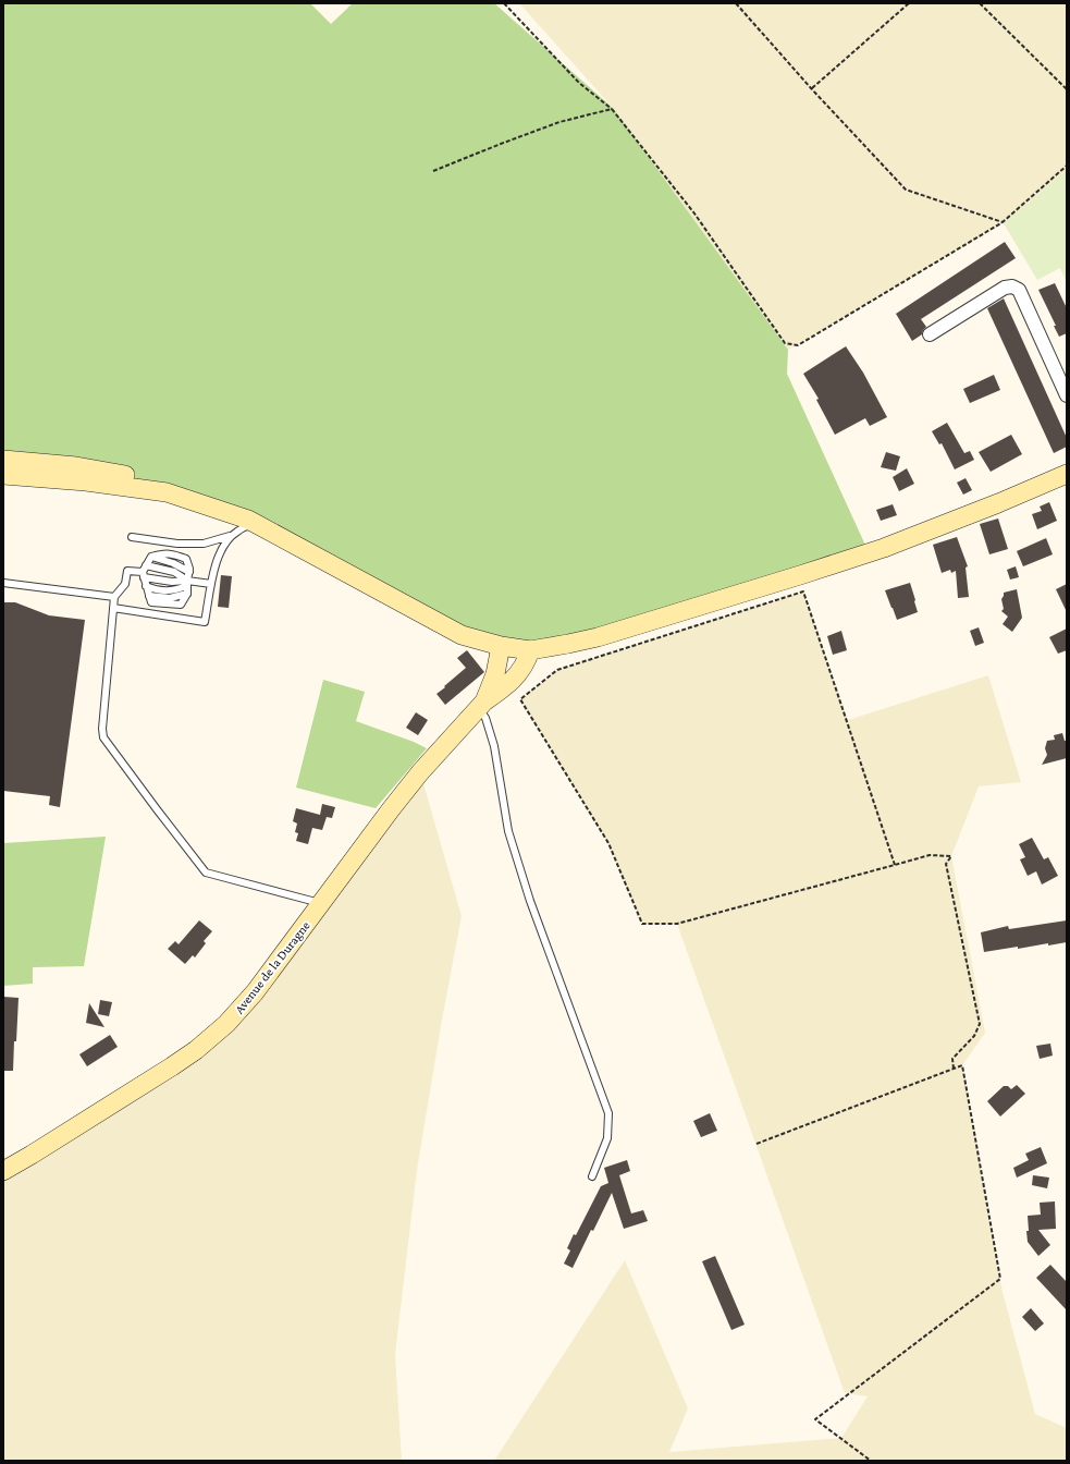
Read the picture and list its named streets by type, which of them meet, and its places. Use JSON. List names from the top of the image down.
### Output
{
  "streets": {
    "main road": ["Avenue de la Duragne"]
  }
}
